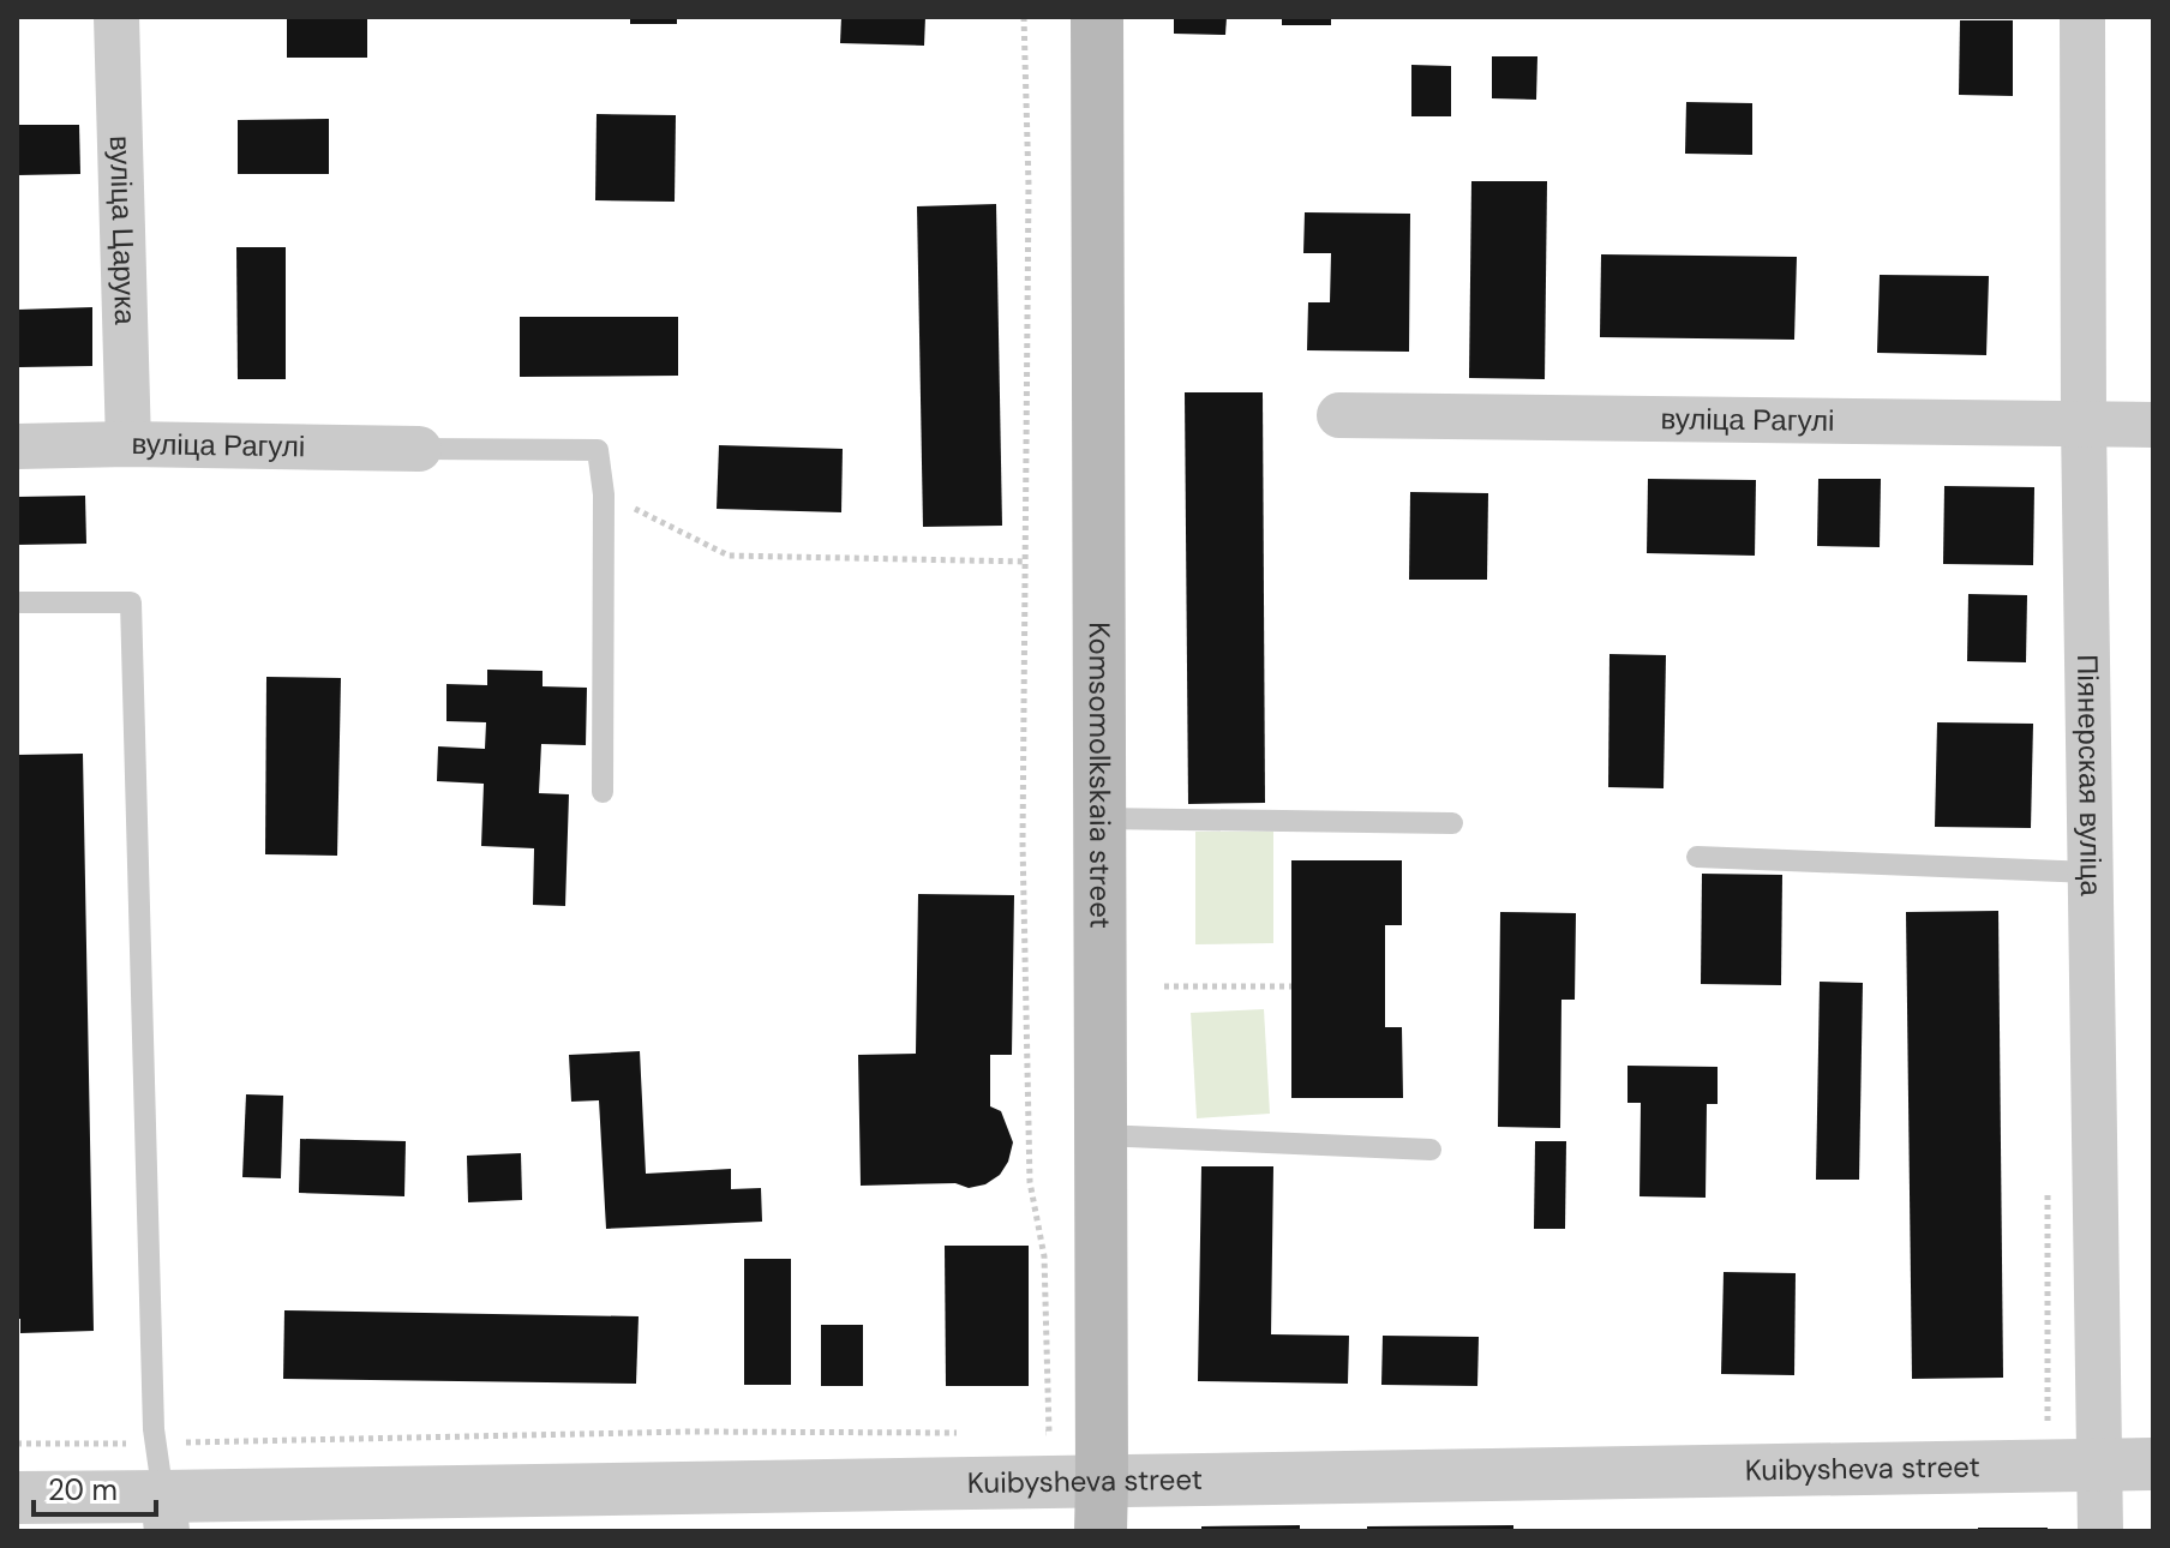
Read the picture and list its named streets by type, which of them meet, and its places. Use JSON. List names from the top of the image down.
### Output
{
  "streets": {
    "main road": ["Komsomolkskaia street"],
    "street": [
      "вуліца Царука",
      "вуліца Рагулі",
      "Піянерская вуліца",
      "Kuibysheva street"
    ]
  },
  "crossings": [
    ["вуліца Царука", "вуліца Рагулі"],
    ["вуліца Рагулі", "Піянерская вуліца"],
    ["Komsomolkskaia street", "Kuibysheva street"],
    ["Піянерская вуліца", "Kuibysheva street"]
  ],
  "scale_bar": "20 m"
}
